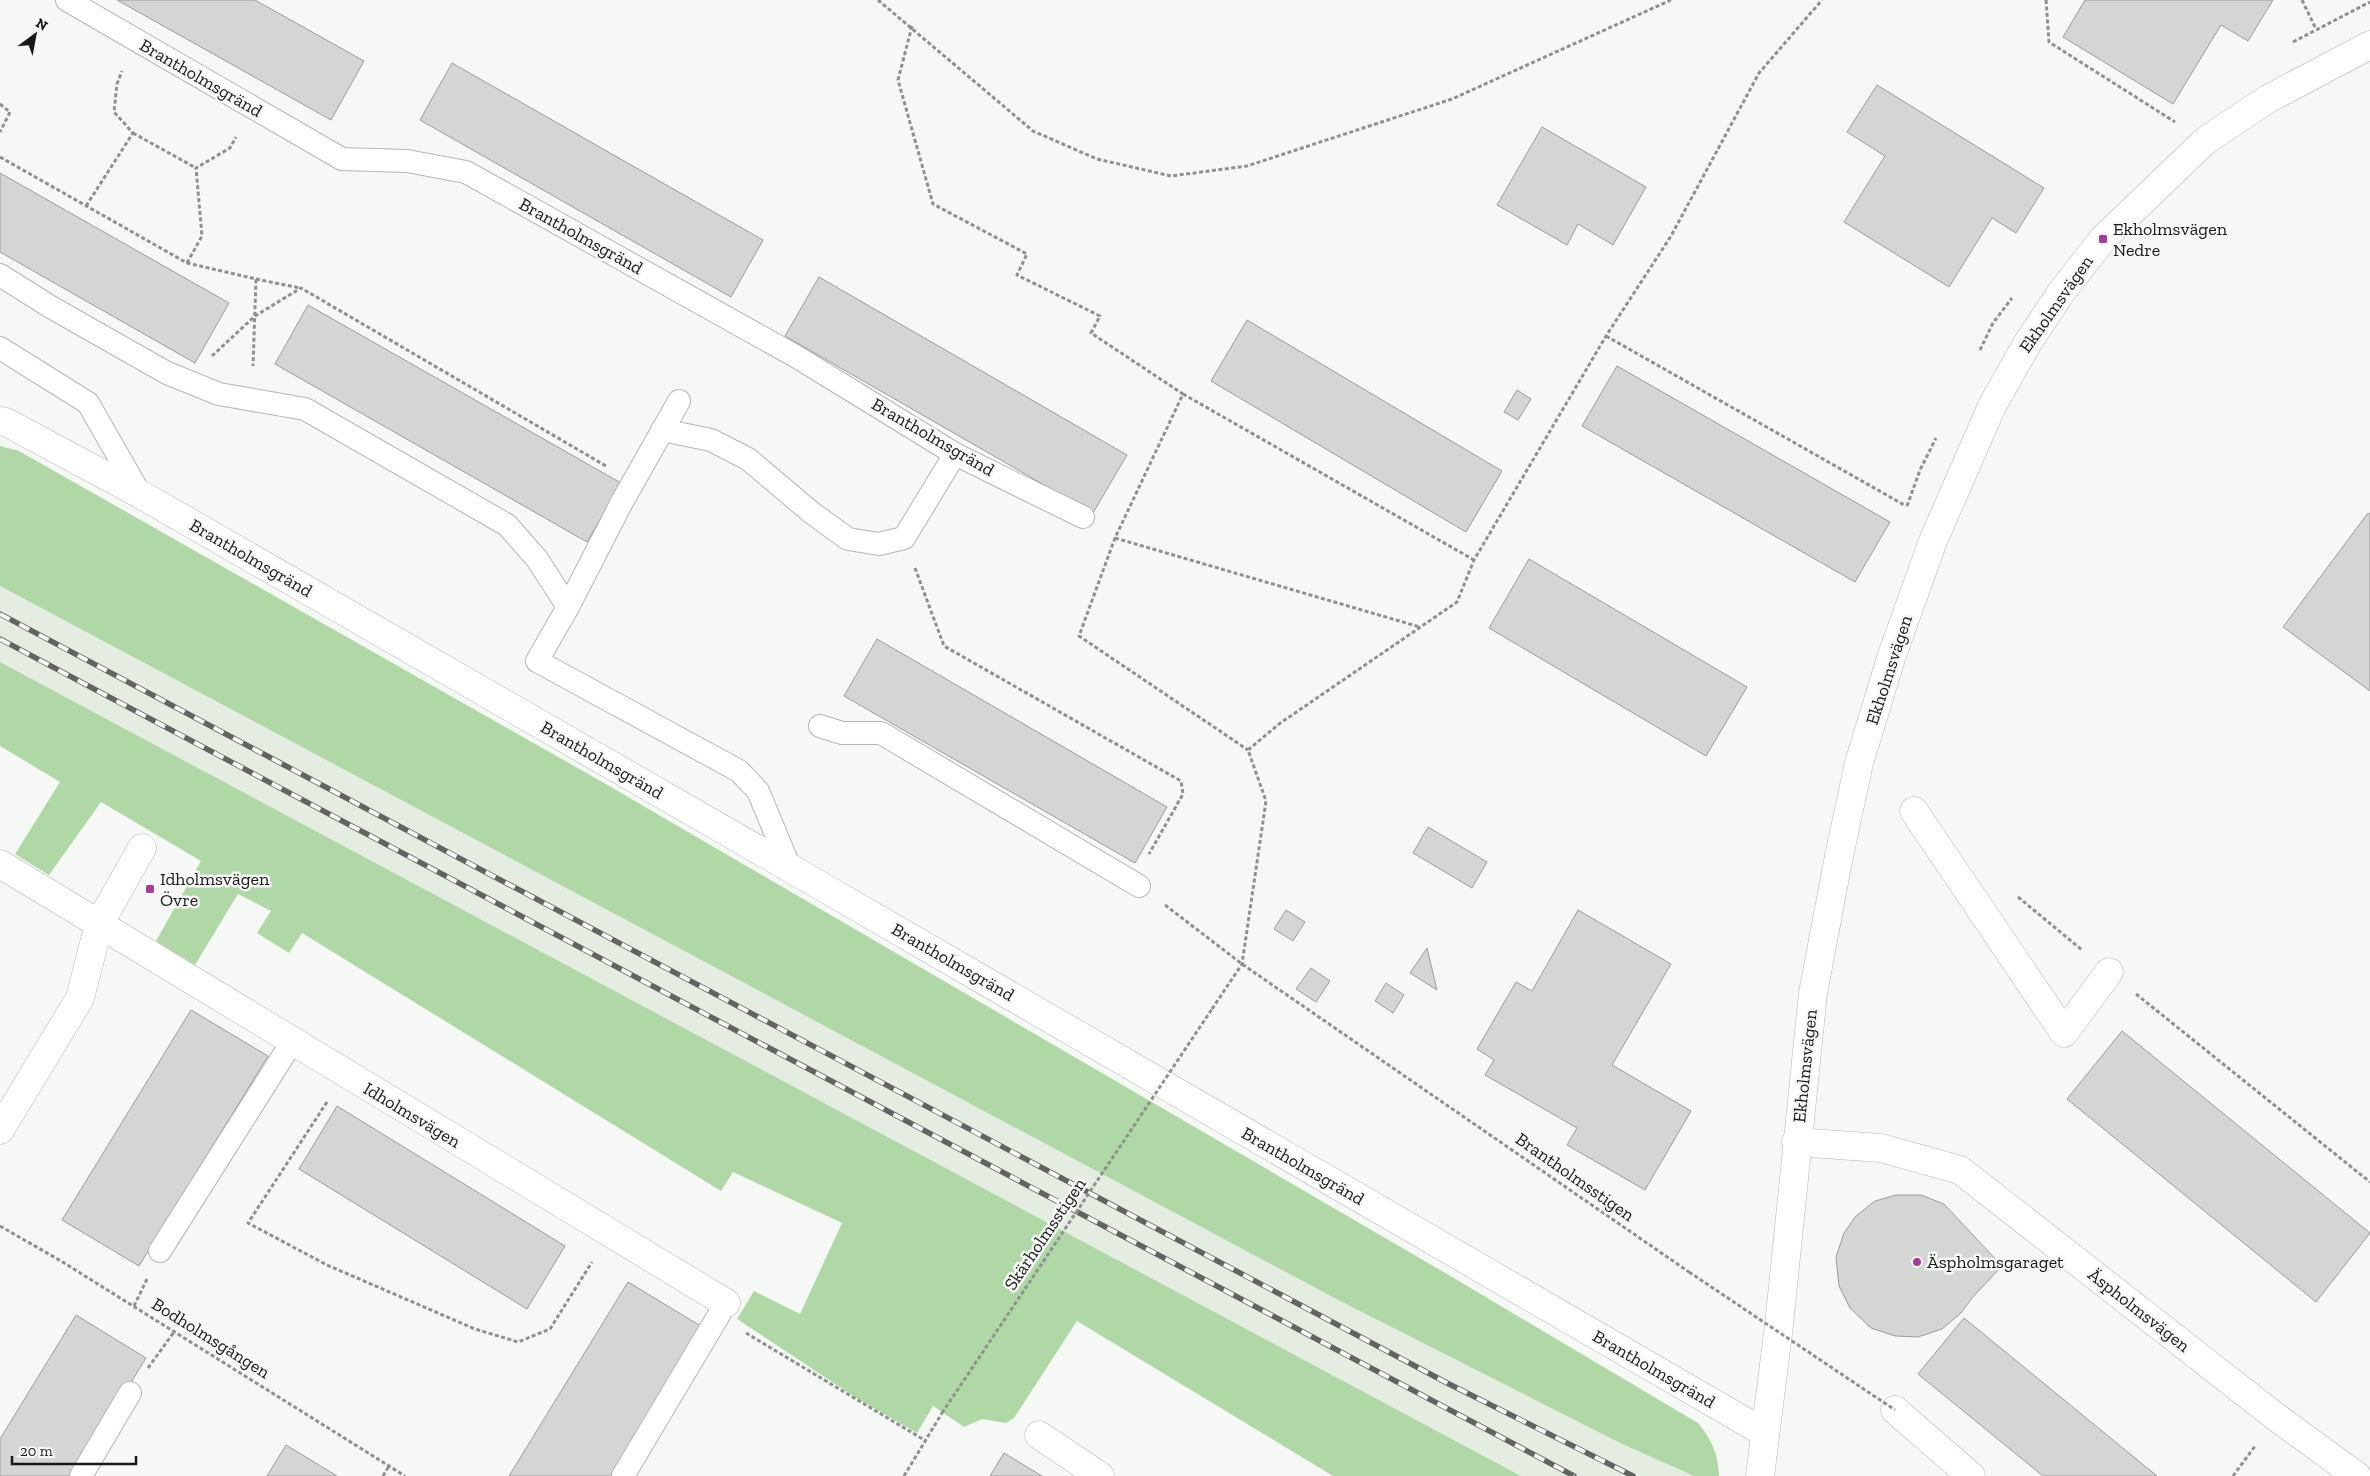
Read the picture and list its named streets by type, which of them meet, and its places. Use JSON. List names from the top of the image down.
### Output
{
  "streets": {
    "street": [
      "Brantholmsgränd",
      "Ekholmsvägen",
      "Idholmsvägen",
      "Äspholmsvägen"
    ],
    "path": ["Brantholmsstigen", "Skärholmsstigen", "Bodholmsgången"]
  },
  "crossings": [
    ["Brantholmsgränd", "Ekholmsvägen"],
    ["Ekholmsvägen", "Äspholmsvägen"],
    ["Brantholmsstigen", "Skärholmsstigen"]
  ],
  "places": {
    "transit": ["Ekholmsvägen Nedre", "Idholmsvägen Övre"],
    "other": ["Äspholmsgaraget"]
  },
  "scale_bar": "20 m",
  "north": "top right"
}
